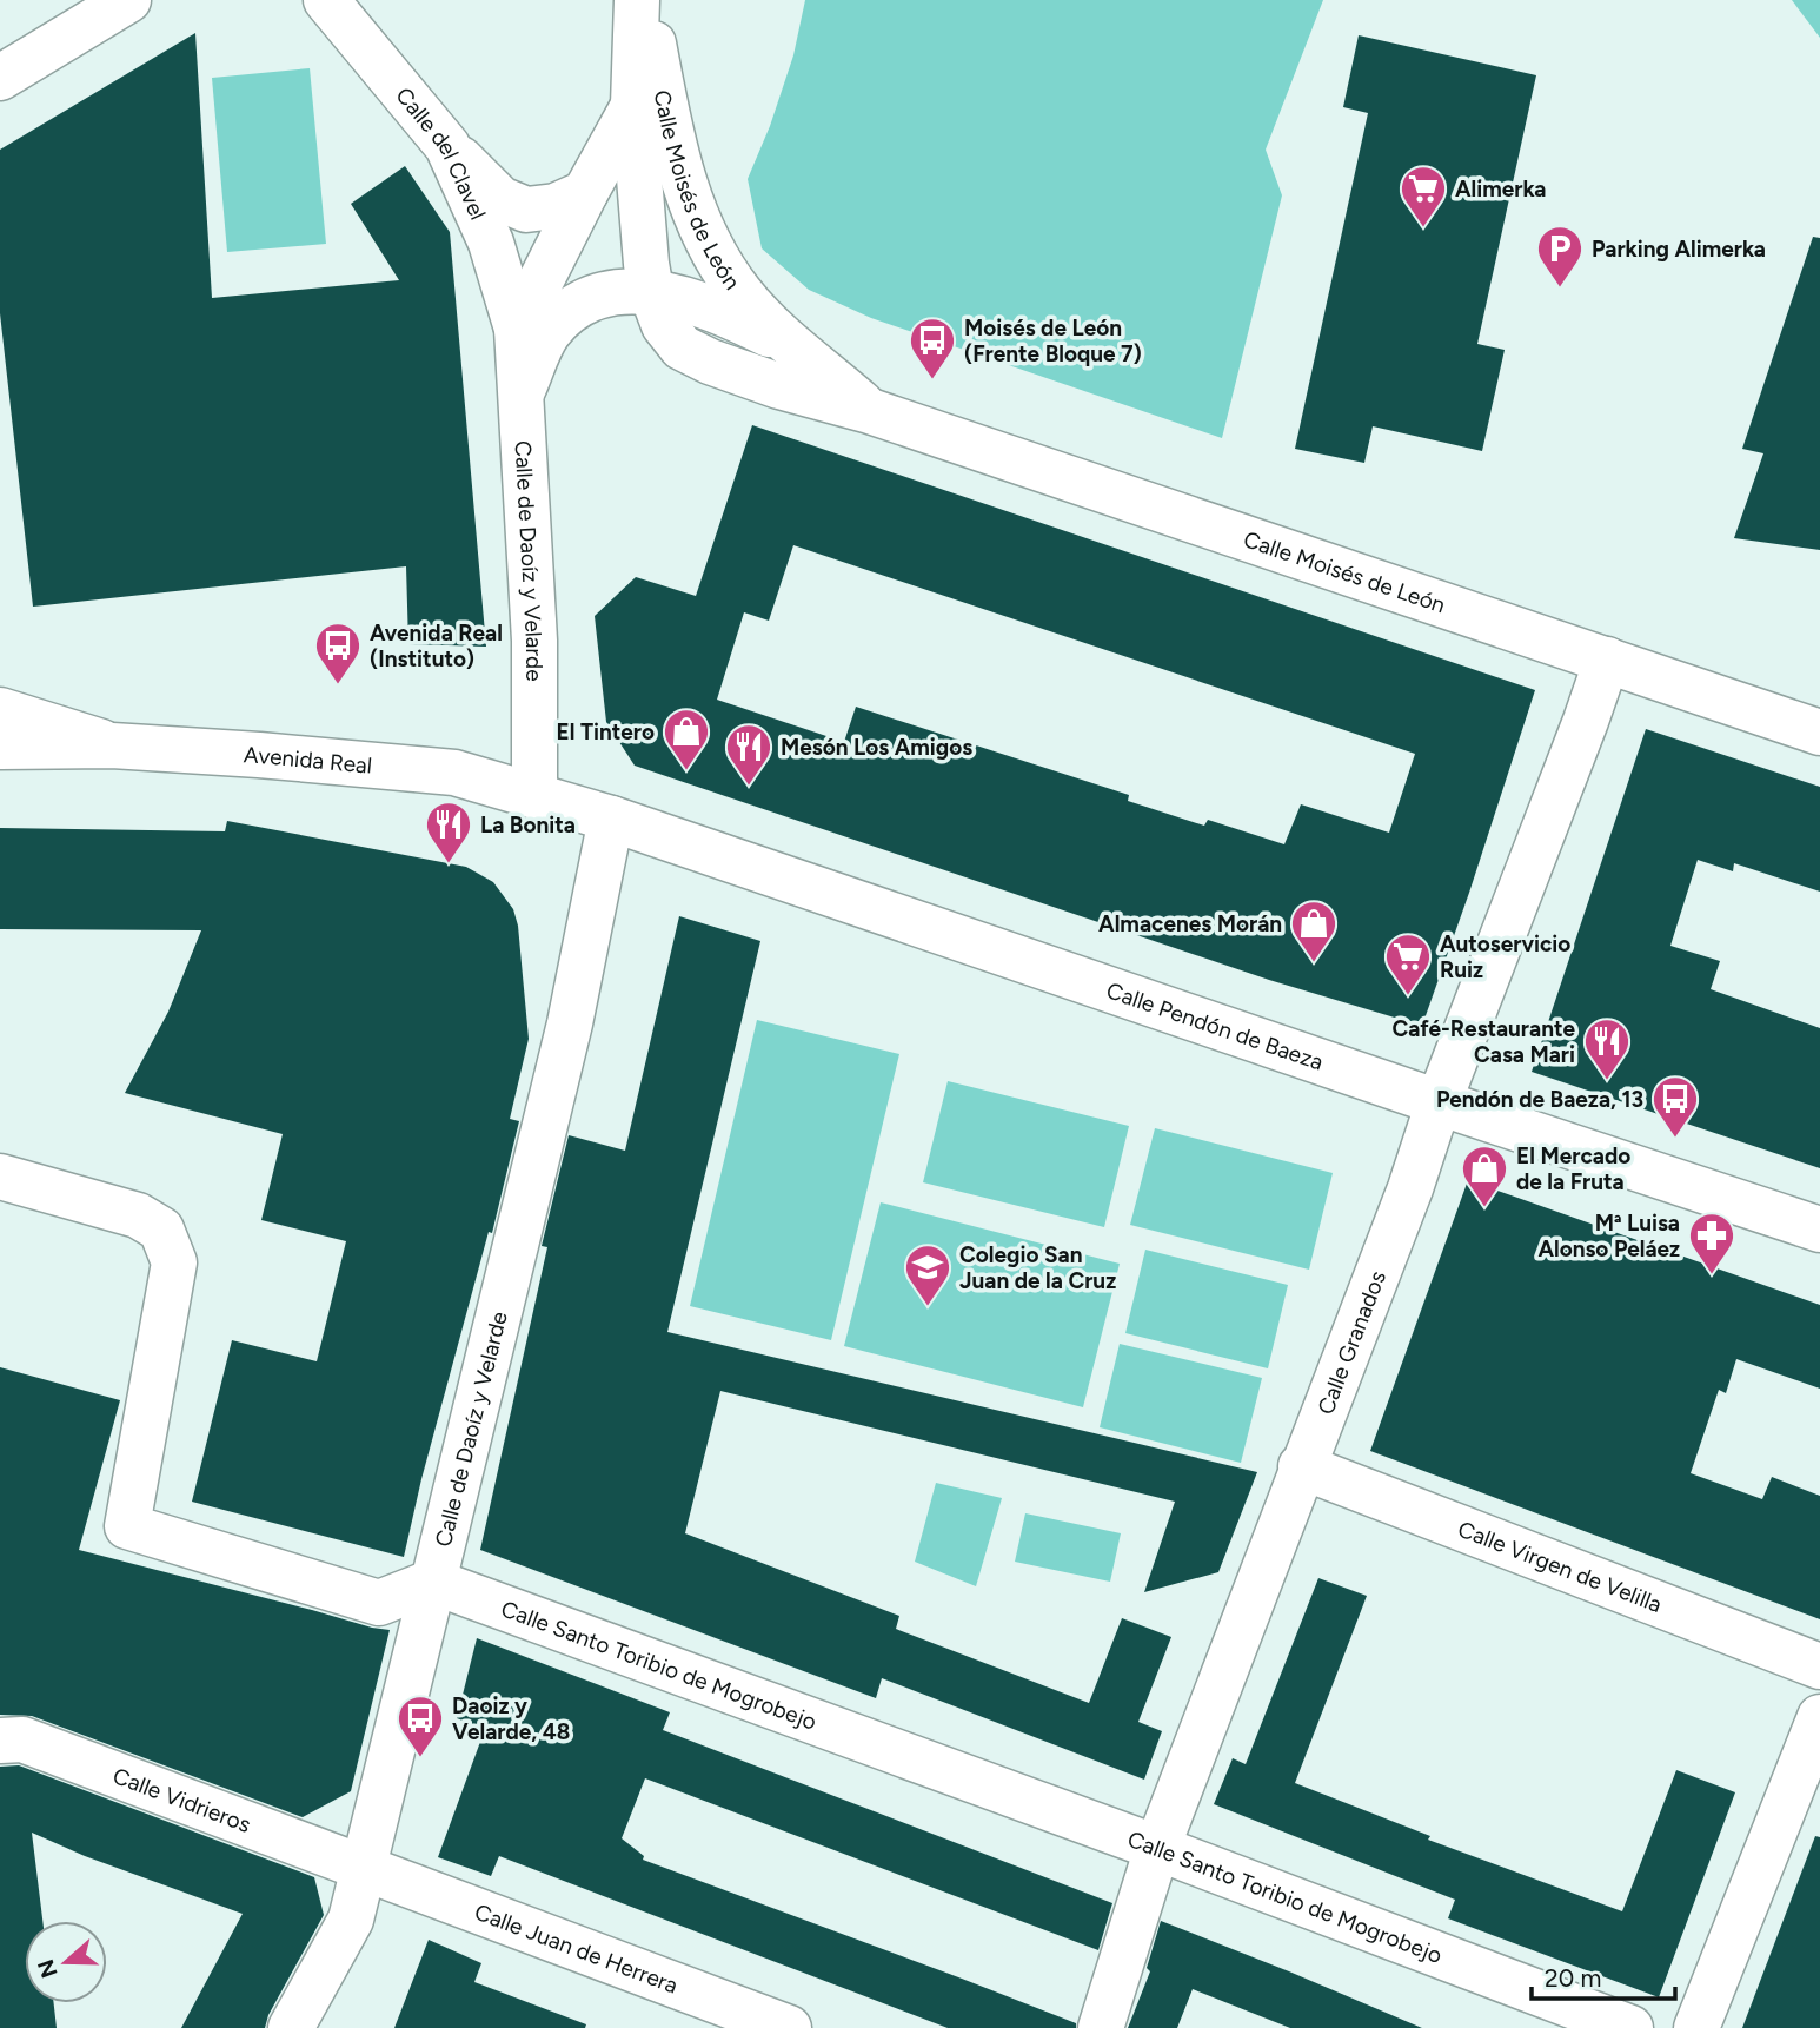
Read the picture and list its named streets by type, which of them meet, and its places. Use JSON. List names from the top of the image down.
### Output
{
  "streets": {
    "street": [
      "Calle del Clavel",
      "Calle Moisés de León",
      "Calle de Daoíz y Velarde",
      "Avenida Real",
      "Calle Pendón de Baeza",
      "Calle Granados",
      "Calle Virgen de Velilla",
      "Calle Santo Toribio de Mogrobejo",
      "Calle Vidrieros",
      "Calle Juan de Herrera"
    ]
  },
  "crossings": [
    ["Calle del Clavel", "Calle Moisés de León"],
    ["Calle del Clavel", "Calle de Daoíz y Velarde"],
    ["Calle Moisés de León", "Calle de Daoíz y Velarde"],
    ["Calle Moisés de León", "Calle Granados"],
    ["Calle de Daoíz y Velarde", "Avenida Real"],
    ["Calle de Daoíz y Velarde", "Calle Pendón de Baeza"],
    ["Calle de Daoíz y Velarde", "Calle Santo Toribio de Mogrobejo"],
    ["Calle de Daoíz y Velarde", "Calle Vidrieros"],
    ["Calle de Daoíz y Velarde", "Calle Juan de Herrera"],
    ["Avenida Real", "Calle Pendón de Baeza"],
    ["Calle Pendón de Baeza", "Calle Granados"],
    ["Calle Granados", "Calle Virgen de Velilla"],
    ["Calle Granados", "Calle Santo Toribio de Mogrobejo"],
    ["Calle Vidrieros", "Calle Juan de Herrera"]
  ],
  "places": {
    "supermarket": ["Alimerka", "Autoservicio Ruiz"],
    "parking": ["Parking Alimerka"],
    "bus stop": [
      "Moisés de León (Frente Bloque 7)",
      "Avenida Real (Instituto)",
      "Pendón de Baeza, 13",
      "Daoiz y Velarde, 48"
    ],
    "shop": ["El Tintero", "Almacenes Morán", "El Mercado de la Fruta"],
    "restaurant": ["Mesón Los Amigos", "La Bonita", "Café-Restaurante Casa Mari"],
    "pharmacy": ["Mª Luisa Alonso Peláez"],
    "school or university": ["Colegio San Juan de la Cruz"]
  },
  "scale_bar": "20 m",
  "north": "left"
}
